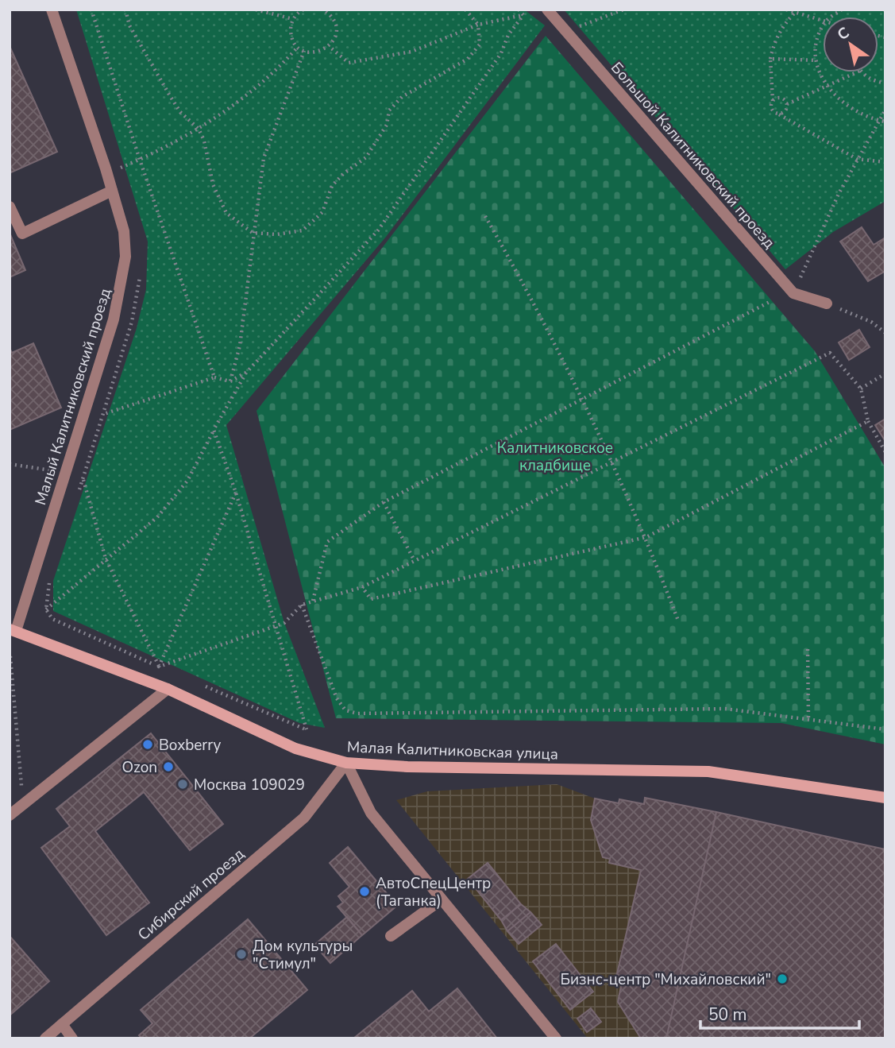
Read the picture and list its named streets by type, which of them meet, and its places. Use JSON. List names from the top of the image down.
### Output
{
  "streets": {
    "street": [
      "Большой Калитниковский проезд",
      "Малый Калитниковский проезд",
      "Малая Калитниковская улица",
      "Сибирский проезд"
    ]
  },
  "crossings": [
    ["Малый Калитниковский проезд", "Малая Калитниковская улица"],
    ["Малая Калитниковская улица", "Сибирский проезд"]
  ],
  "parks": ["Калитниковское кладбище"],
  "places": [
    "Boxberry",
    "Ozon",
    "Москва 109029",
    "АвтоСпецЦентр (Таганка)",
    "Дом культуры \"Стимул\"",
    "Бизнс-центр \"Михайловский\""
  ],
  "scale_bar": "50 m",
  "north": "top left"
}
